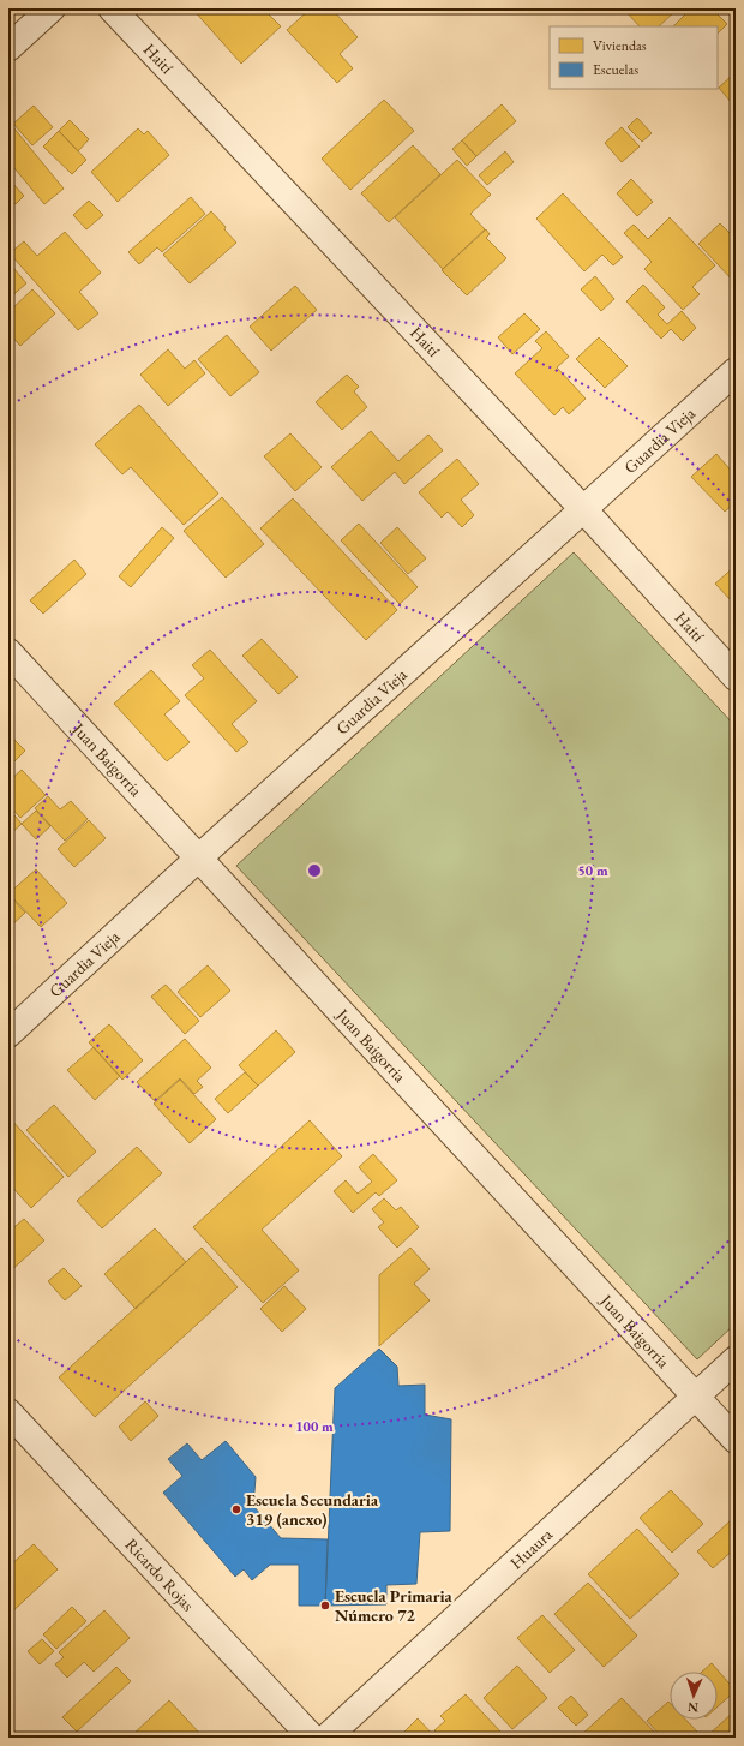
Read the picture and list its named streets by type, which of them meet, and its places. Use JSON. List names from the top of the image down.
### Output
{
  "streets": {
    "street": [
      "Haití",
      "Guardia Vieja",
      "Juan Baigorria",
      "Huaura",
      "Ricardo Rojas"
    ]
  },
  "crossings": [
    ["Haití", "Guardia Vieja"],
    ["Guardia Vieja", "Juan Baigorria"],
    ["Juan Baigorria", "Huaura"]
  ],
  "places": ["Escuela Secundaria 319 (anexo)", "Escuela Primaria Número 72"],
  "legend": ["Viviendas", "Escuelas"],
  "north": "bottom",
  "rings": ["50 m", "100 m"]
}
